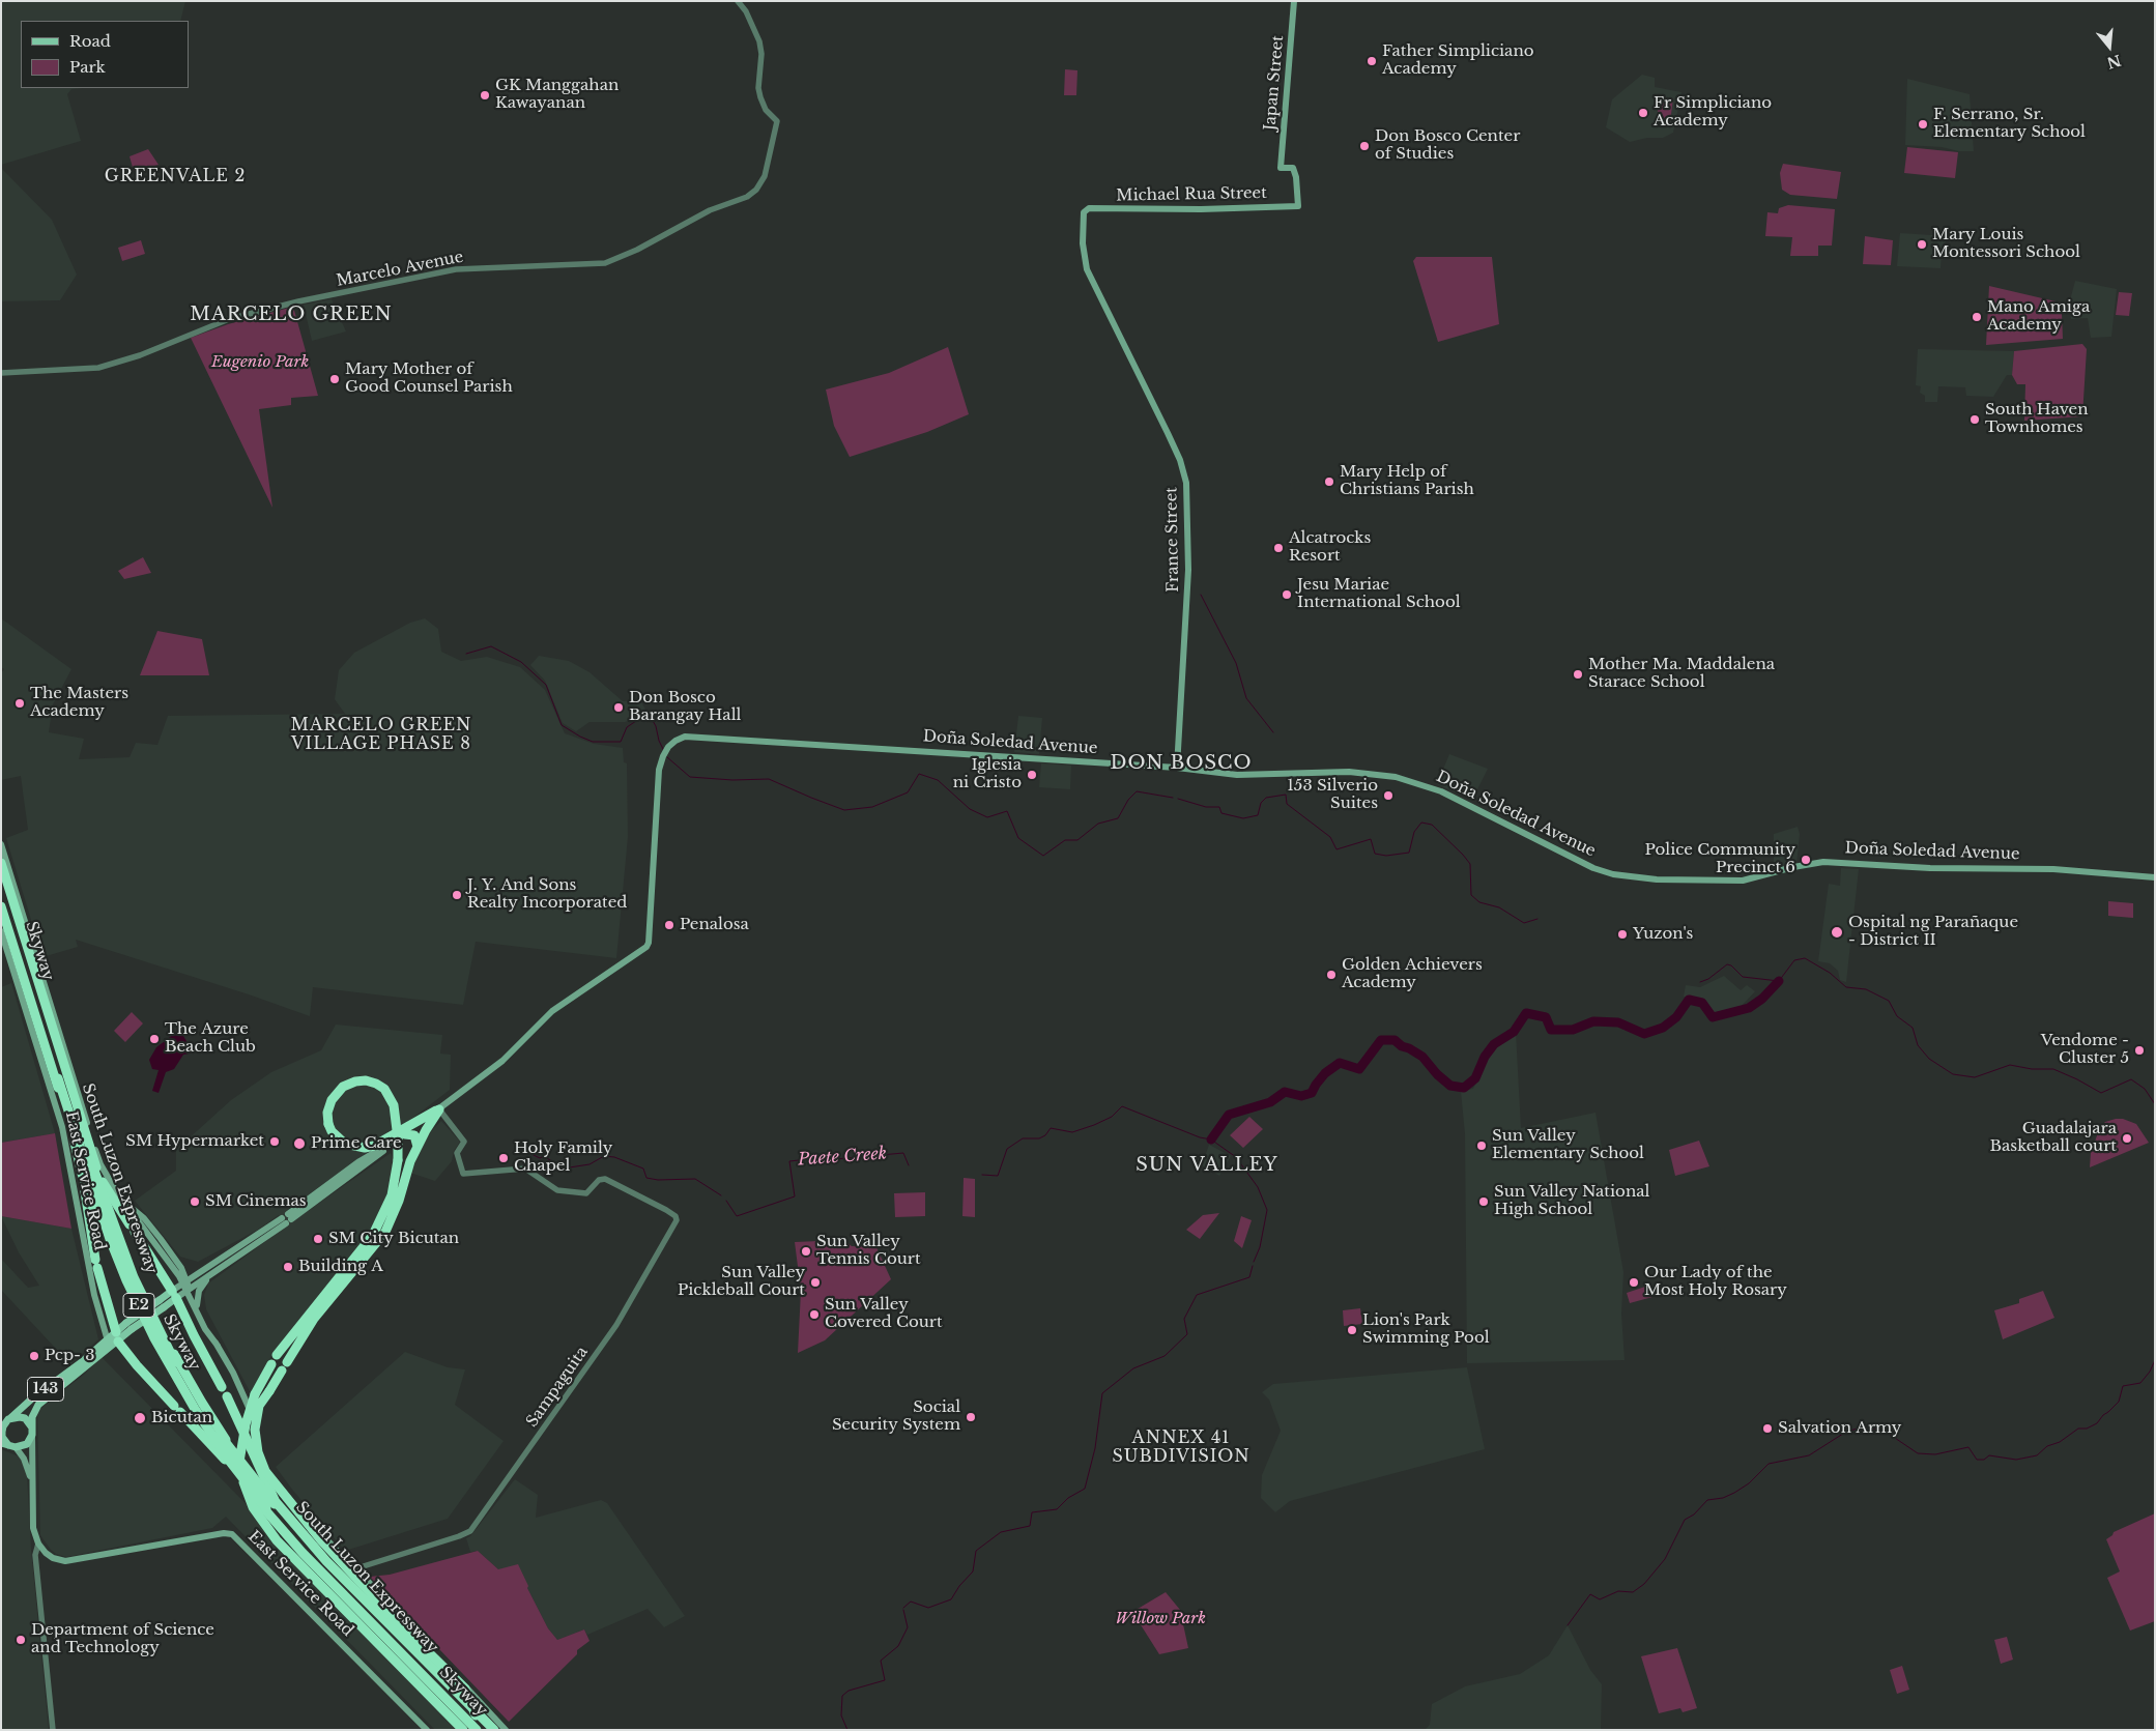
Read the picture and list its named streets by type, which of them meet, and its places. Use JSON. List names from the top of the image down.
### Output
{
  "streets": {
    "highway": ["Skyway", "South Luzon Expressway", "E2"],
    "main road": [
      "Japan Street",
      "Michael Rua Street",
      "France Street",
      "Doña Soledad Avenue",
      "East Service Road",
      "143"
    ],
    "street": ["Marcelo Avenue", "Sampaguita"]
  },
  "crossings": [
    ["Japan Street", "Michael Rua Street"],
    ["Michael Rua Street", "France Street"],
    ["France Street", "Doña Soledad Avenue"],
    ["Doña Soledad Avenue", "Sampaguita"],
    ["Doña Soledad Avenue", "143"],
    ["Skyway", "South Luzon Expressway"],
    ["East Service Road", "143"]
  ],
  "districts": [
    "GREENVALE 2",
    "MARCELO GREEN",
    "MARCELO GREEN VILLAGE PHASE 8",
    "DON BOSCO",
    "SUN VALLEY",
    "ANNEX 41 SUBDIVISION"
  ],
  "water": ["Paete Creek"],
  "parks": ["Eugenio Park", "Willow Park"],
  "places": [
    "Father Simpliciano Academy",
    "GK Manggahan Kawayanan",
    "Fr Simpliciano Academy",
    "F. Serrano, Sr. Elementary School",
    "Don Bosco Center of Studies",
    "Mary Louis Montessori School",
    "Mano Amiga Academy",
    "Mary Mother of Good Counsel Parish",
    "South Haven Townhomes",
    "Mary Help of Christians Parish",
    "Alcatrocks Resort",
    "Jesu Mariae International School",
    "Mother Ma. Maddalena Starace School",
    "The Masters Academy",
    "Don Bosco Barangay Hall",
    "Iglesia ni Cristo",
    "153 Silverio Suites",
    "Police Community Precinct 6",
    "J. Y. And Sons Realty Incorporated",
    "Penalosa",
    "Ospital ng Parañaque - District II",
    "Yuzon's",
    "Golden Achievers Academy",
    "The Azure Beach Club",
    "Vendome - Cluster 5",
    "Guadalajara Basketball court",
    "SM Hypermarket",
    "Prime Care",
    "Sun Valley Elementary School",
    "Holy Family Chapel",
    "SM Cinemas",
    "Sun Valley National High School",
    "SM City Bicutan",
    "Sun Valley Tennis Court",
    "Building A",
    "Sun Valley Pickleball Court",
    "Our Lady of the Most Holy Rosary",
    "Sun Valley Covered Court",
    "Lion's Park Swimming Pool",
    "Pcp- 3",
    "Social Security System",
    "Bicutan",
    "Salvation Army",
    "Department of Science and Technology"
  ],
  "legend": ["Road", "Park"],
  "north": "bottom"
}
